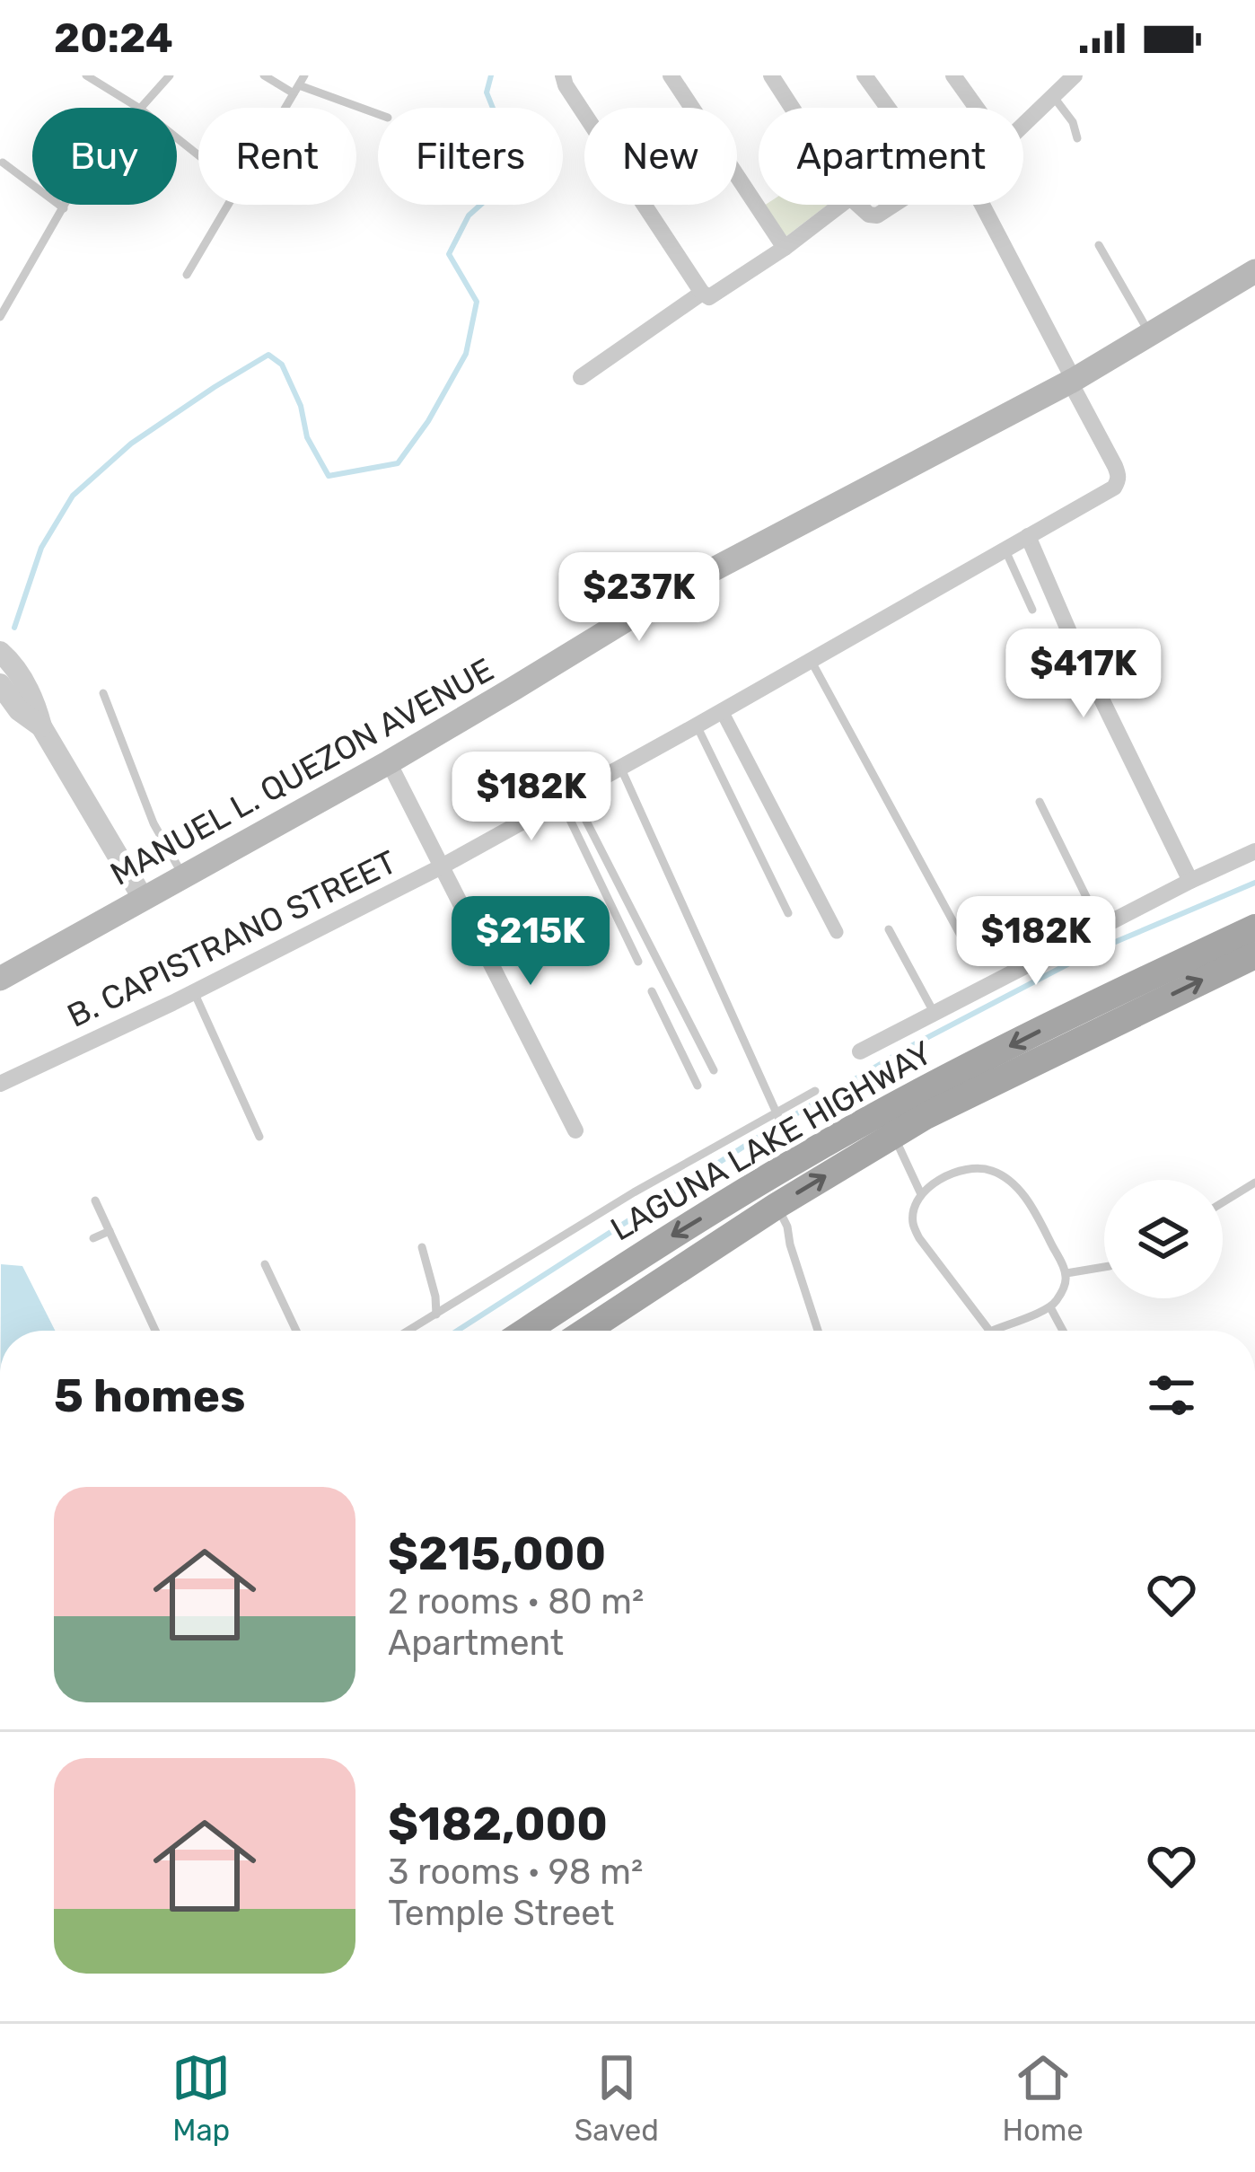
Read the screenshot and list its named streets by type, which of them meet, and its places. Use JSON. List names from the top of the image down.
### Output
{
  "streets": {
    "main road": ["MANUEL L. QUEZON AVENUE", "LAGUNA LAKE HIGHWAY"],
    "street": ["B. CAPISTRANO STREET"]
  },
  "crossings": [
    ["MANUEL L. QUEZON AVENUE", "B. CAPISTRANO STREET"]
  ],
  "page": {
    "status": "20:24",
    "chip": [
      "Buy",
      "Rent",
      "Filters",
      "New",
      "Apartment"
    ],
    "price": [
      "$237K",
      "$417K",
      "$182K",
      "$215K",
      "$182K"
    ],
    "heading": "5 homes",
    "list": [
      {
        "name": "$215,000",
        "note": "2 rooms · 80 m² · Apartment"
      },
      {
        "name": "$182,000",
        "note": "3 rooms · 98 m² · Temple Street"
      }
    ],
    "tabs": ["Map", "Saved", "Home"]
  }
}
